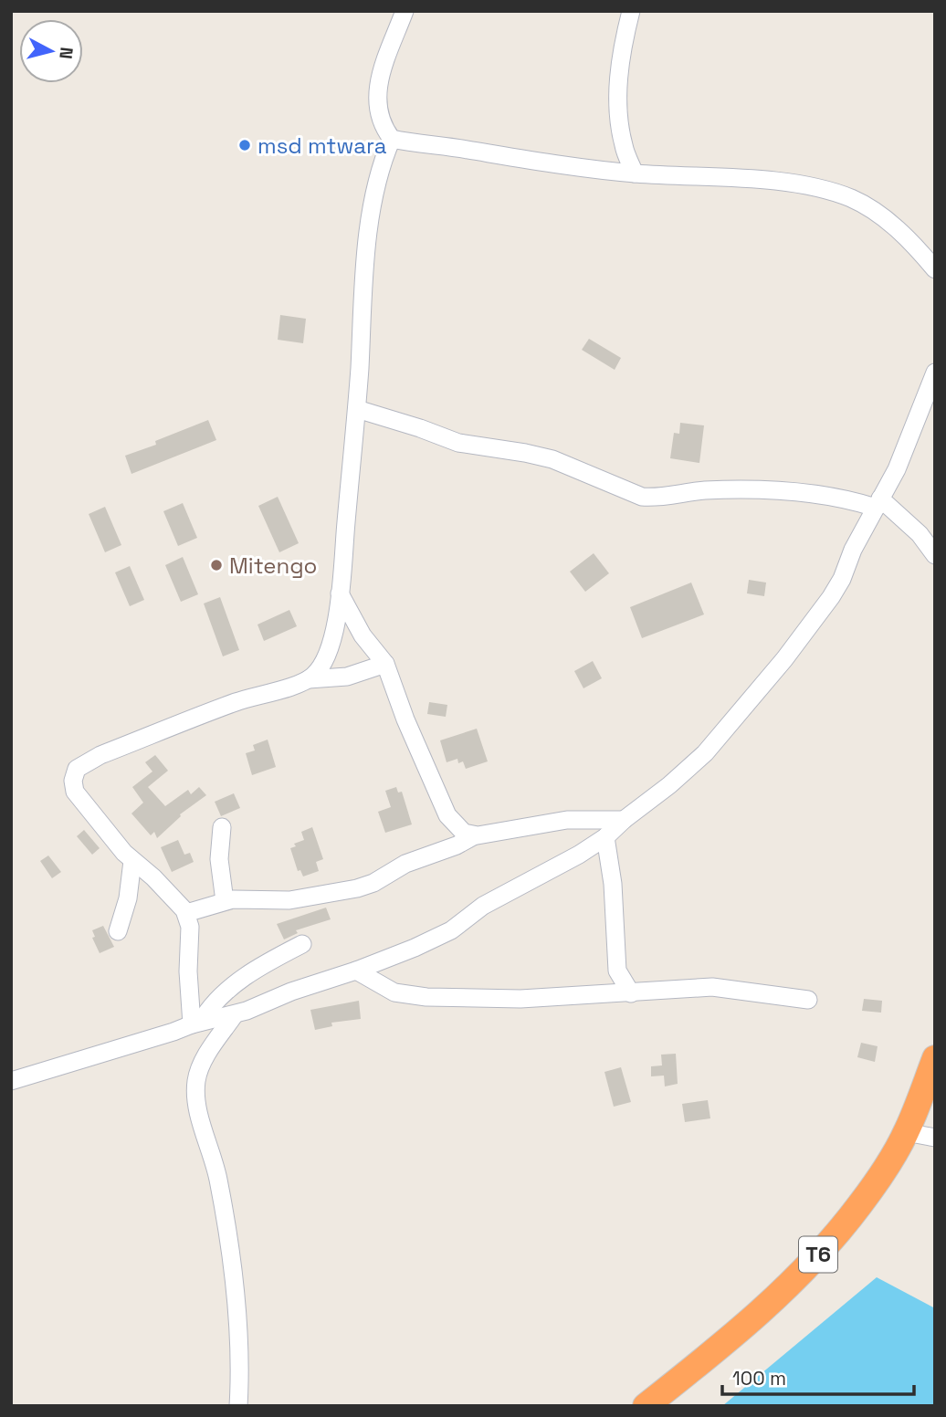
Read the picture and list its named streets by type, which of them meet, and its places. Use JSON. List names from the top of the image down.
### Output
{
  "streets": {
    "highway": ["T6"]
  },
  "places": ["msd mtwara", "Mitengo"],
  "scale_bar": "100 m",
  "north": "right"
}
